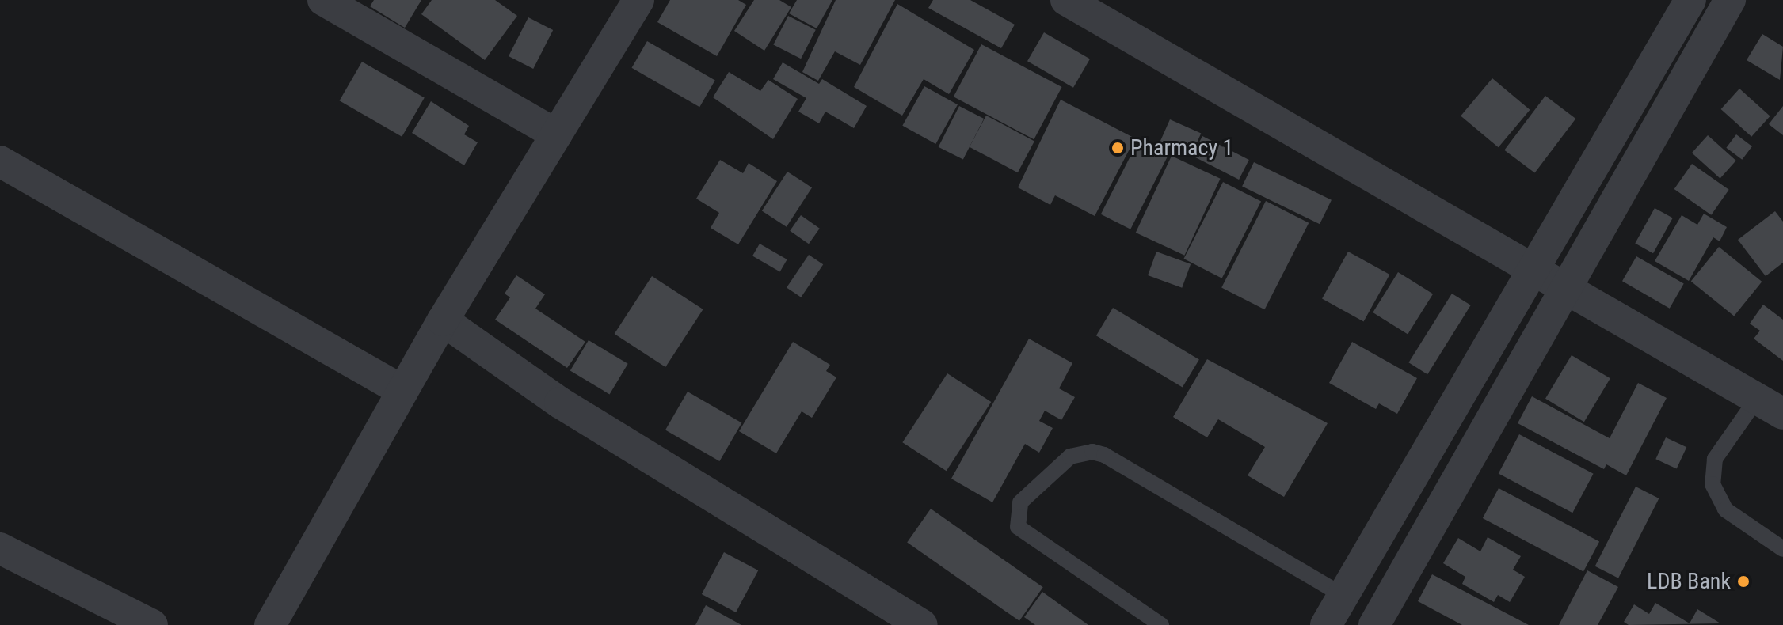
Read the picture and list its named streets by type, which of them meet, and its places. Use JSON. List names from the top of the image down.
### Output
{
  "places": ["Pharmacy 1", "LDB Bank"]
}
